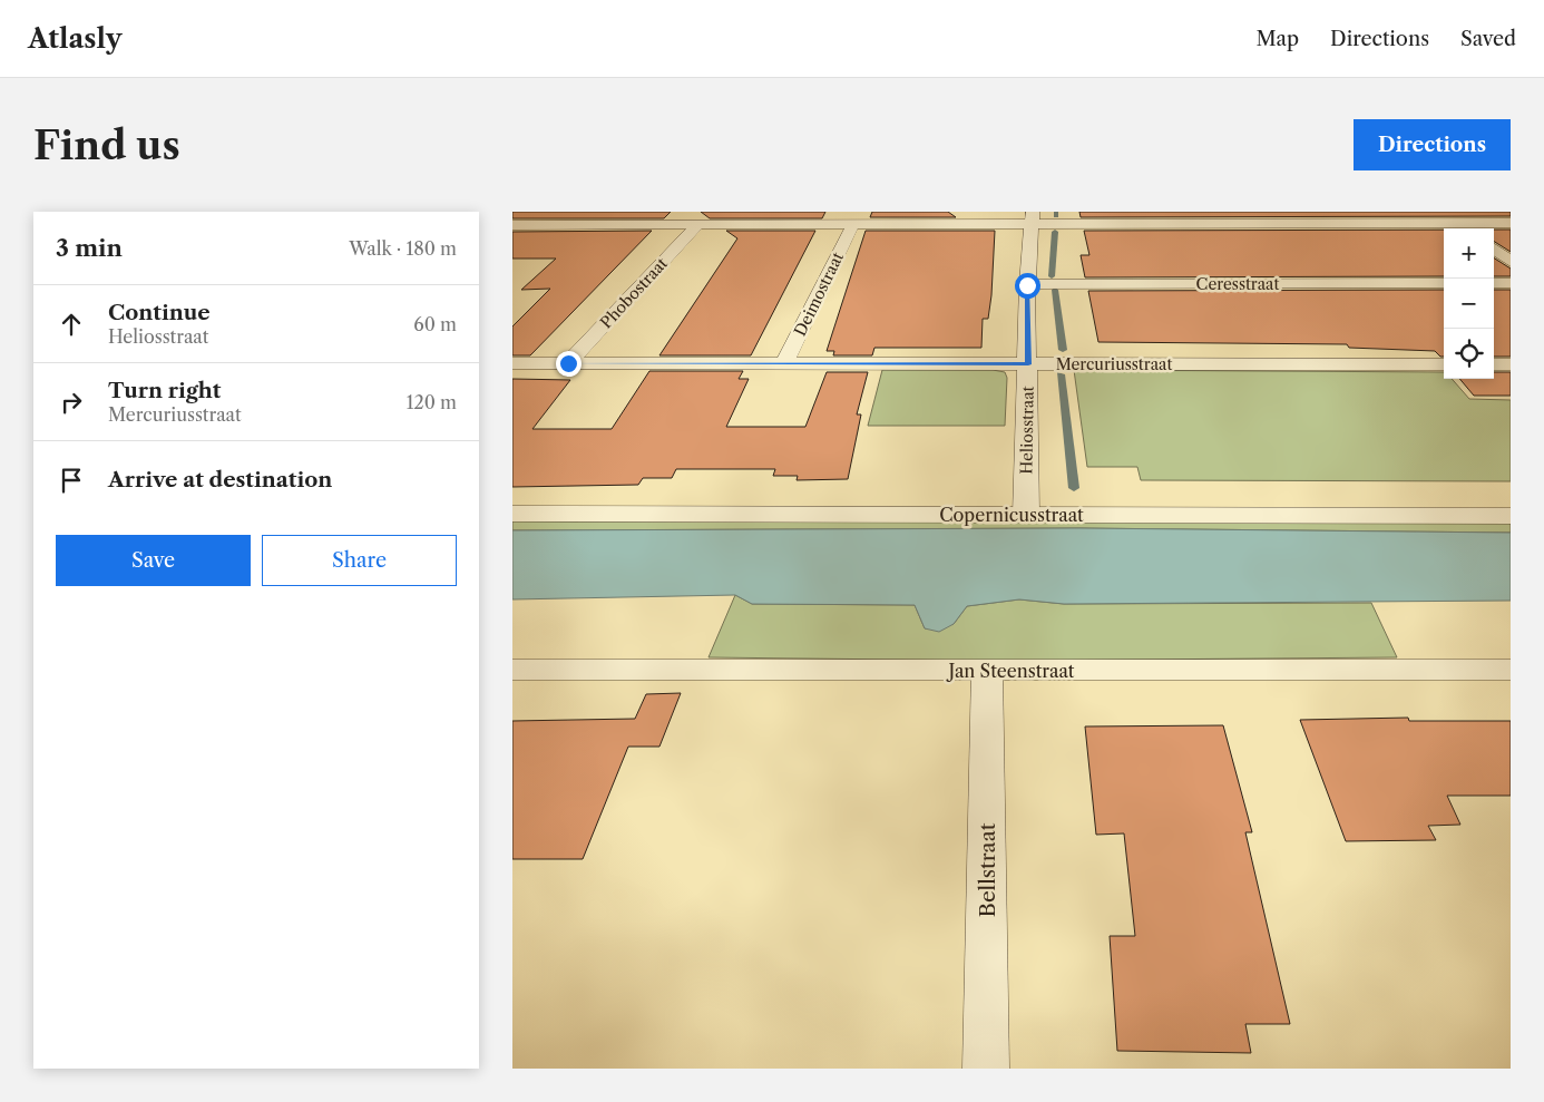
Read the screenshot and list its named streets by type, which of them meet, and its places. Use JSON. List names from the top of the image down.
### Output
{
  "streets": {
    "street": [
      "Ceresstraat",
      "Phobostraat",
      "Deimostraat",
      "Mercuriusstraat",
      "Heliosstraat",
      "Copernicusstraat",
      "Jan Steenstraat",
      "Bellstraat"
    ]
  },
  "crossings": [
    ["Ceresstraat", "Heliosstraat"],
    ["Phobostraat", "Mercuriusstraat"],
    ["Deimostraat", "Mercuriusstraat"],
    ["Mercuriusstraat", "Heliosstraat"],
    ["Heliosstraat", "Copernicusstraat"],
    ["Jan Steenstraat", "Bellstraat"]
  ],
  "page": {
    "header": "Atlasly",
    "nav": ["Map", "Directions", "Saved"],
    "buttons": [
      "Directions",
      ["Save", "Share"]
    ],
    "title": "Find us",
    "heading": ["3 min", "Walk · 180 m"],
    "map_buttons": ["+", "−"],
    "list": [
      ["Continue", "Heliosstraat", "60 m"],
      ["Turn right", "Mercuriusstraat", "120 m"],
      "Arrive at destination"
    ]
  }
}
